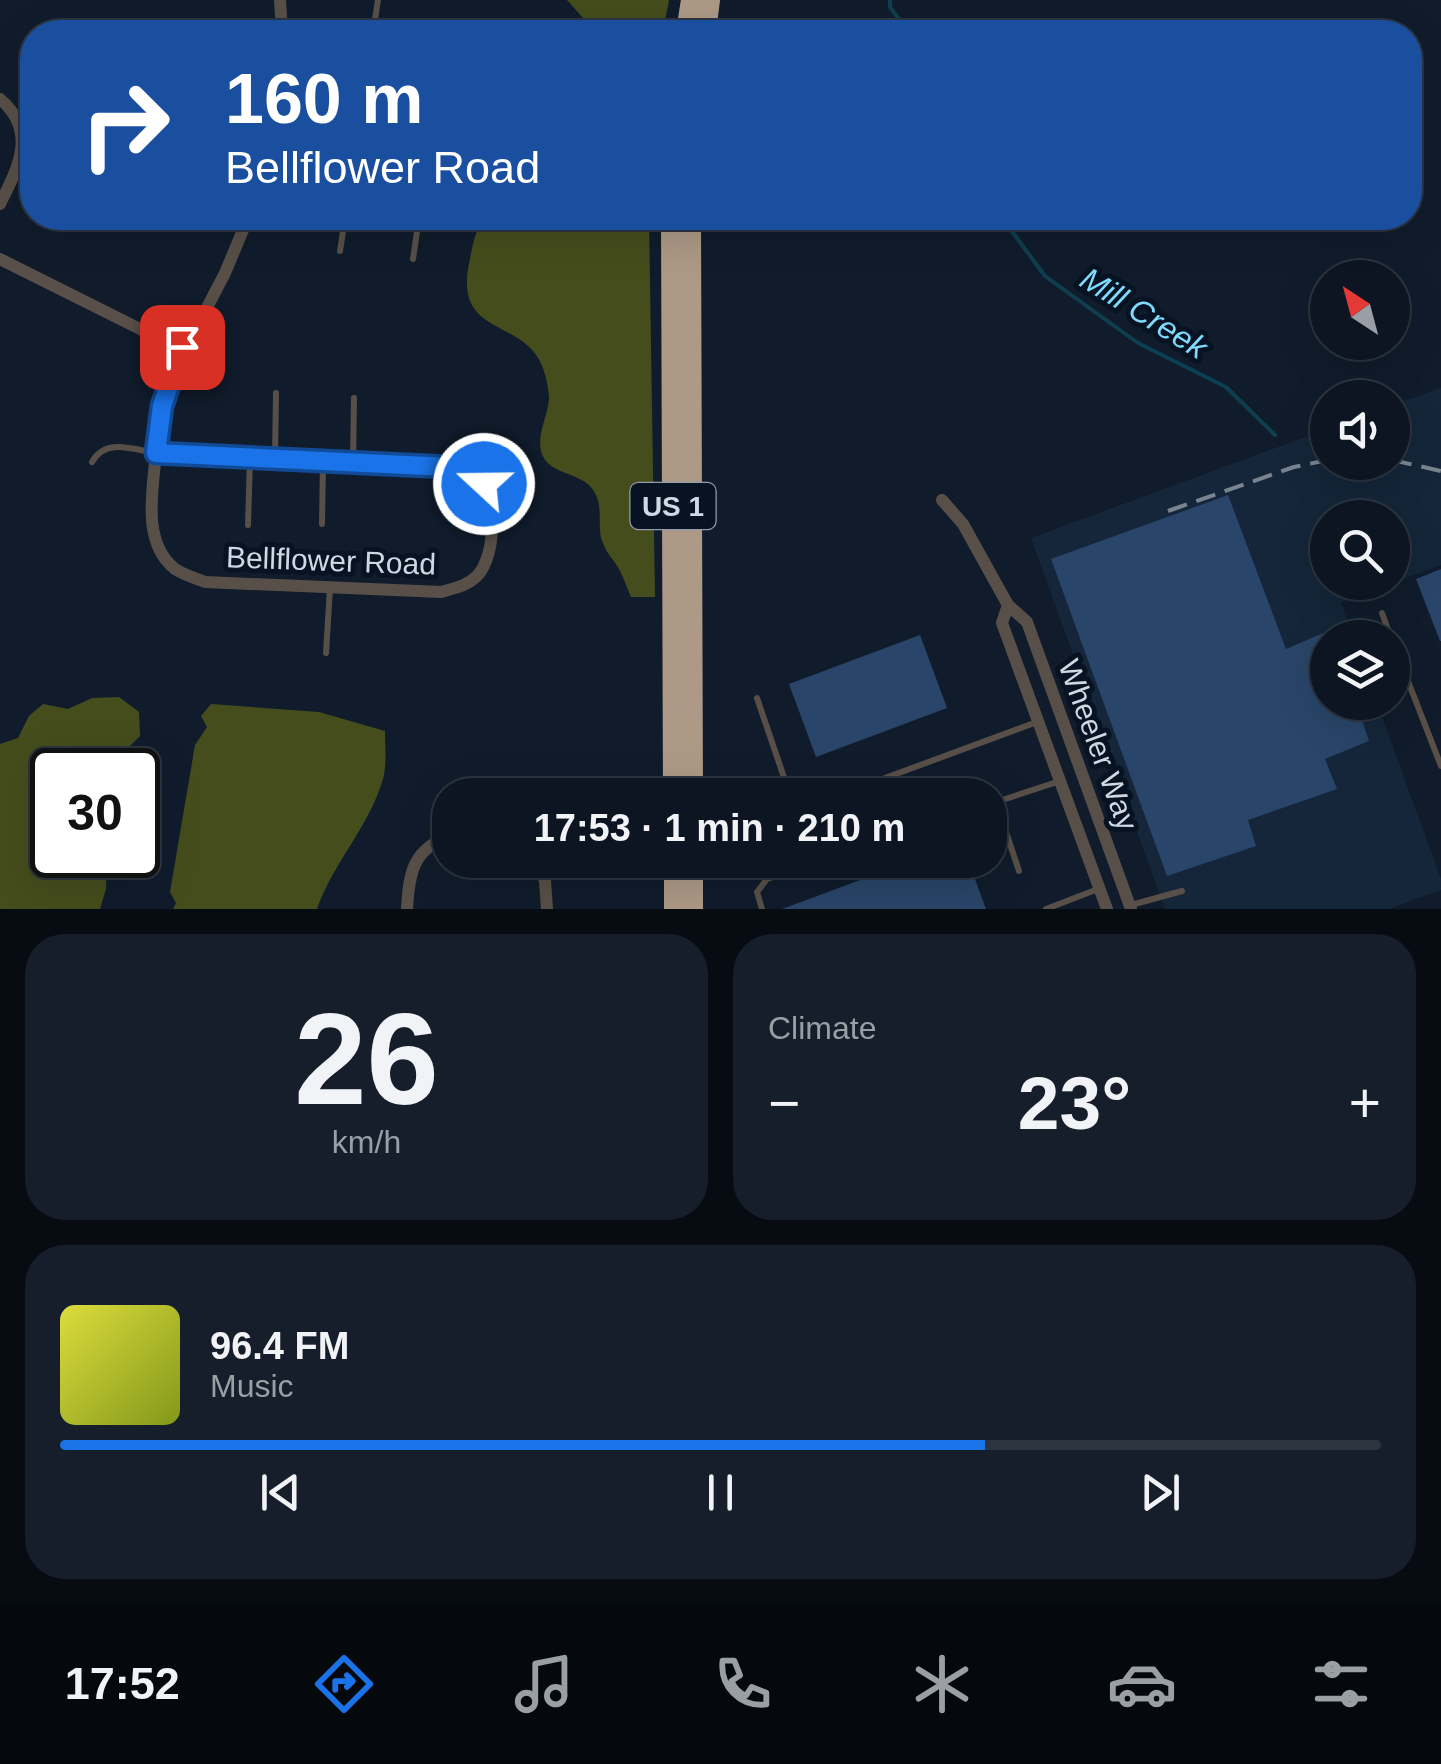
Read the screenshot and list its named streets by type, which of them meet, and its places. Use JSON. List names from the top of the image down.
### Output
{
  "streets": {
    "highway": ["US 1"],
    "street": ["Bellflower Road", "Wheeler Way"]
  },
  "water": ["Mill Creek"],
  "north": "top left",
  "page": {
    "turn": ["160 m", "Bellflower Road"],
    "limit": "30",
    "trip": "17:53 · 1 min · 210 m",
    "tile": [
      ["26", "km/h"],
      "Climate"
    ],
    "heat": ["−", "23°", "+"],
    "song": ["96.4 FM", "Music"],
    "tabs": "17:52"
  }
}
